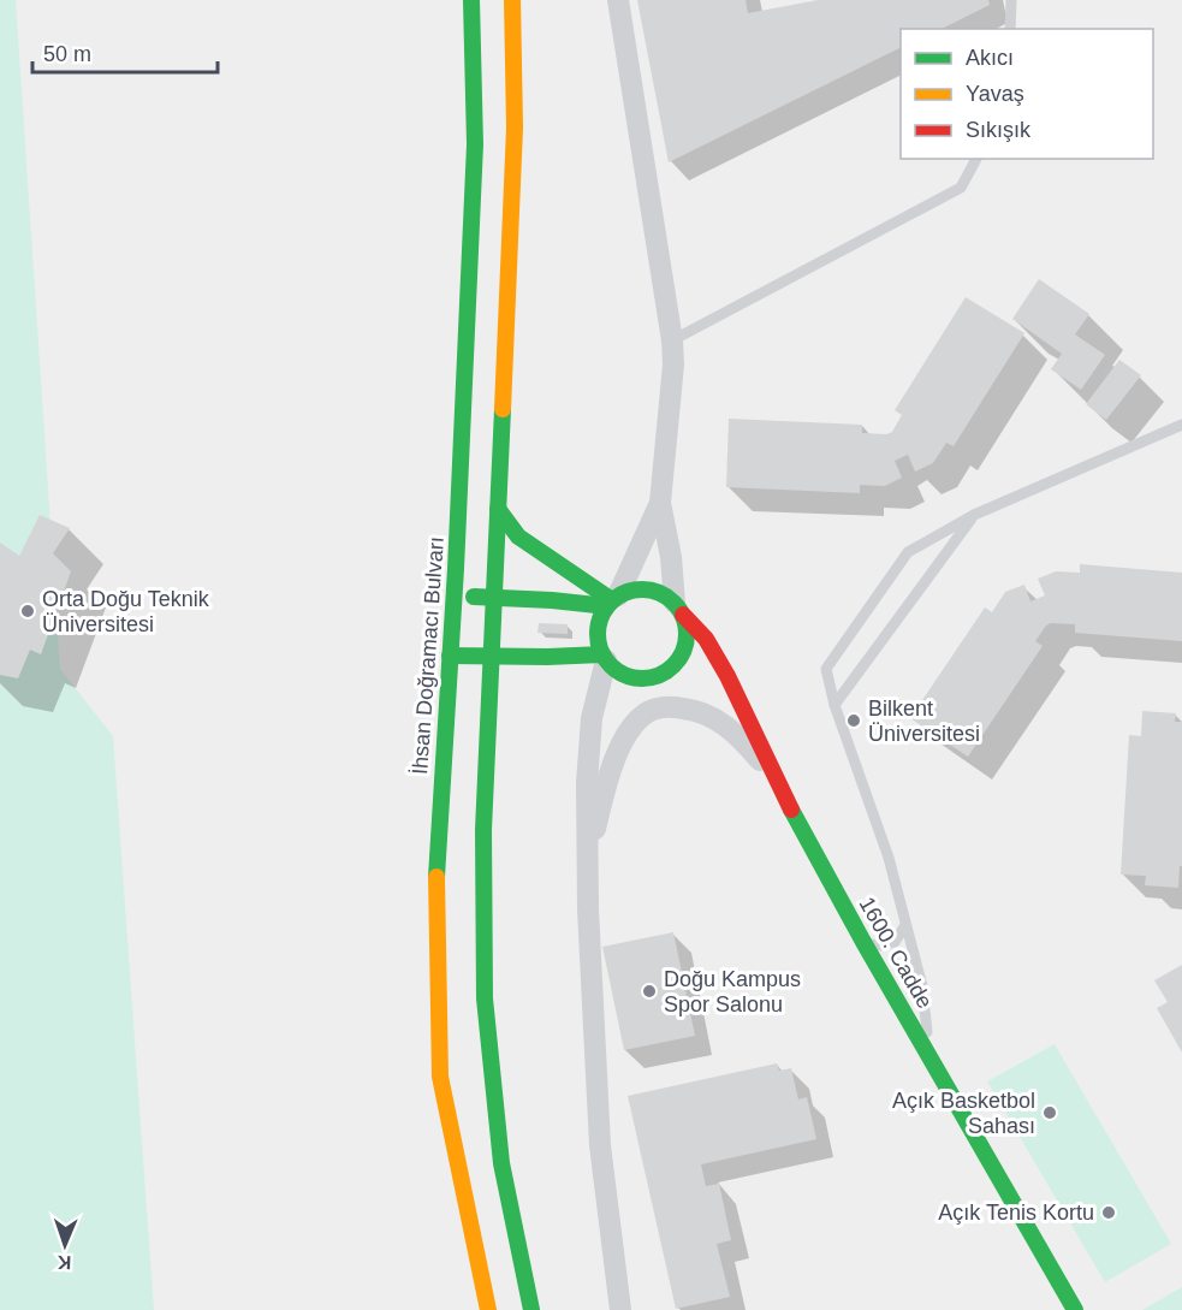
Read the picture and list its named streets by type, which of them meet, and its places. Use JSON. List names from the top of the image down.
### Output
{
  "streets": {
    "main road": ["İhsan Doğramacı Bulvarı", "1600. Cadde"]
  },
  "crossings": [
    ["İhsan Doğramacı Bulvarı", "1600. Cadde"]
  ],
  "places": [
    "Orta Doğu Teknik Üniversitesi",
    "Bilkent Üniversitesi",
    "Doğu Kampus Spor Salonu",
    "Açık Basketbol Sahası",
    "Açık Tenis Kortu"
  ],
  "legend": ["Akıcı", "Yavaş", "Sıkışık"],
  "scale_bar": "50 m",
  "north": "bottom"
}
